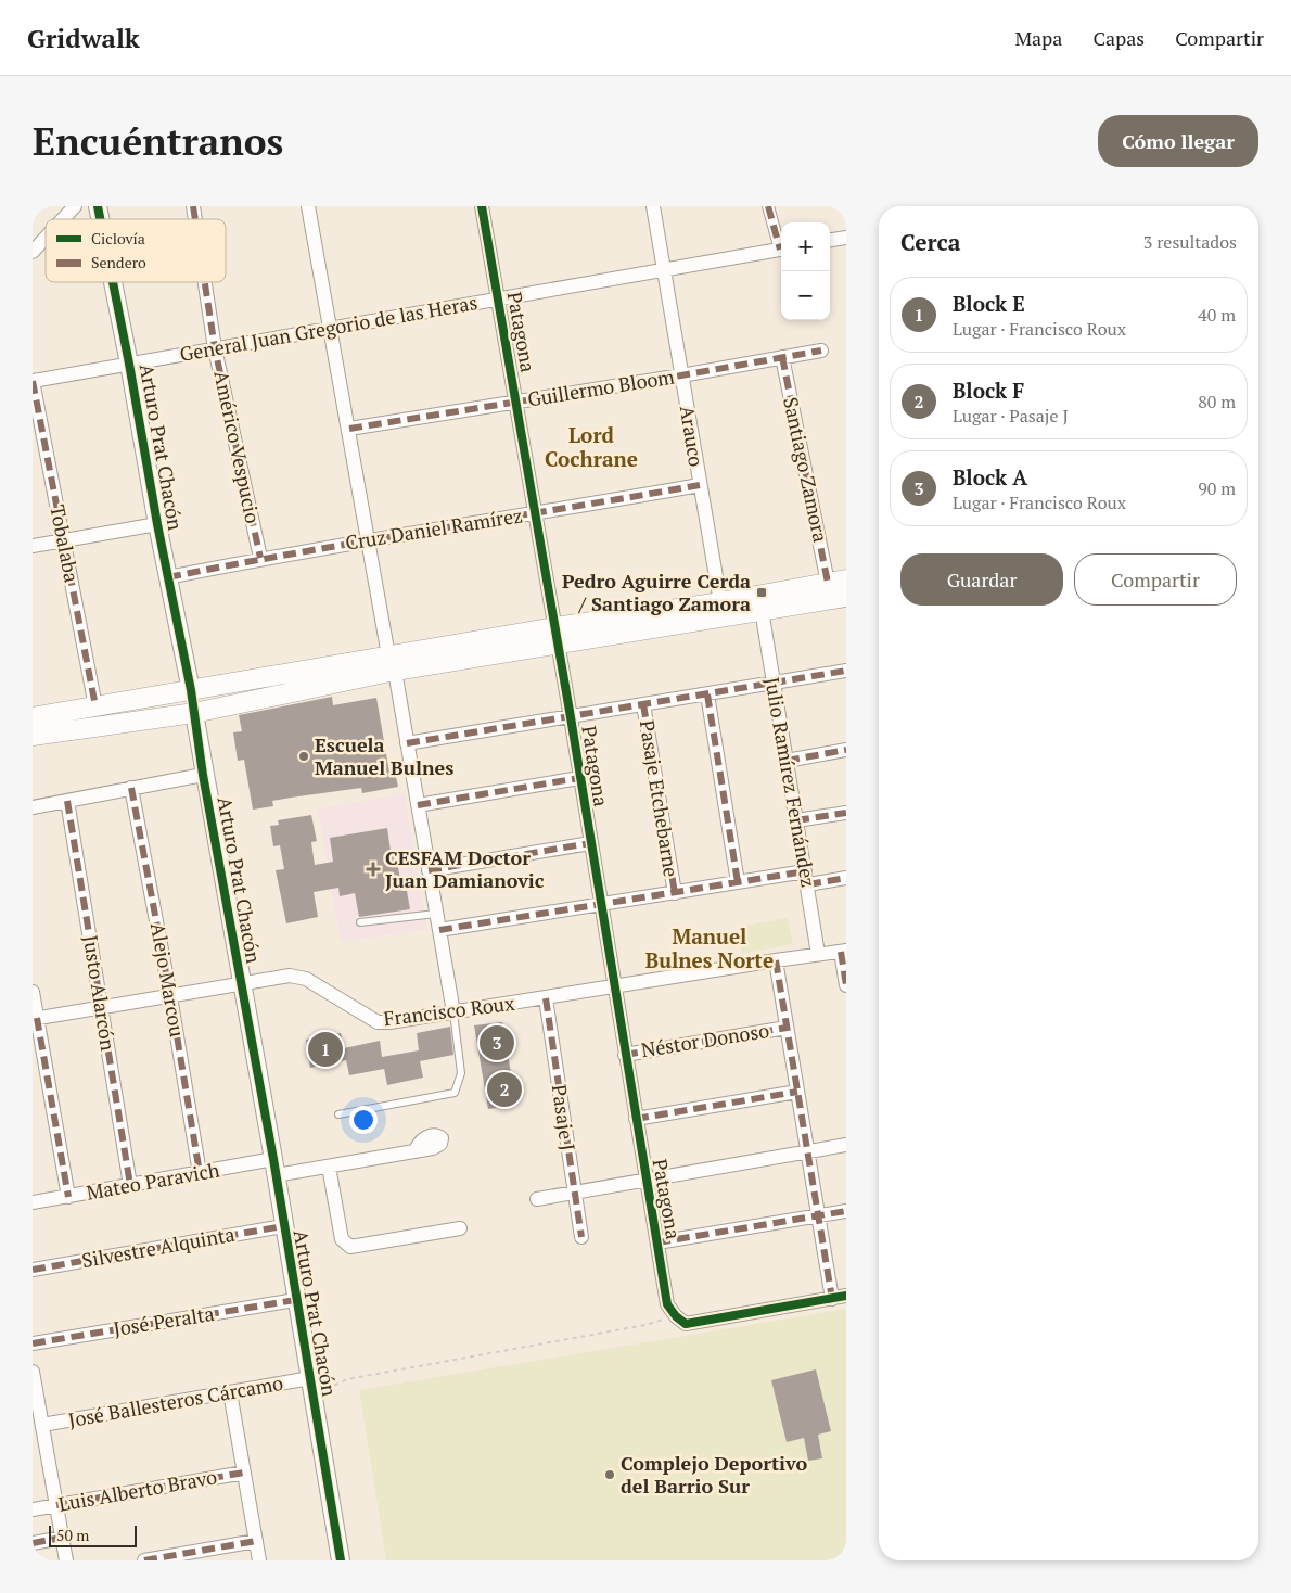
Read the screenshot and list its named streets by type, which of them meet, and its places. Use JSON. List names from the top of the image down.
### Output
{
  "streets": {
    "street": [
      "General Juan Gregorio de las Heras",
      "Patagona",
      "Guillermo Bloom",
      "Arauco",
      "Arturo Prat Chacón",
      "Américo Vespucio",
      "Santiago Zamora",
      "Cruz Daniel Ramírez",
      "Tobalaba",
      "Julio Ramírez Fernández",
      "Pasaje Etchebarne",
      "Alejo Marcou",
      "Justo Alarcón",
      "Francisco Roux",
      "Néstor Donoso",
      "Pasaje J",
      "Mateo Paravich",
      "Silvestre Alquinta",
      "José Peralta",
      "José Ballesteros Cárcamo",
      "Luis Alberto Bravo"
    ]
  },
  "crossings": [
    ["General Juan Gregorio de las Heras", "Patagona"],
    ["General Juan Gregorio de las Heras", "Arauco"],
    ["General Juan Gregorio de las Heras", "Arturo Prat Chacón"],
    ["General Juan Gregorio de las Heras", "Américo Vespucio"],
    ["General Juan Gregorio de las Heras", "Tobalaba"],
    ["Patagona", "Guillermo Bloom"],
    ["Patagona", "Cruz Daniel Ramírez"],
    ["Patagona", "Francisco Roux"],
    ["Patagona", "Néstor Donoso"],
    ["Guillermo Bloom", "Arauco"],
    ["Guillermo Bloom", "Santiago Zamora"],
    ["Arauco", "Cruz Daniel Ramírez"],
    ["Arturo Prat Chacón", "Cruz Daniel Ramírez"],
    ["Arturo Prat Chacón", "Francisco Roux"],
    ["Arturo Prat Chacón", "Mateo Paravich"],
    ["Arturo Prat Chacón", "Silvestre Alquinta"],
    ["Arturo Prat Chacón", "José Peralta"],
    ["Arturo Prat Chacón", "José Ballesteros Cárcamo"],
    ["Américo Vespucio", "Cruz Daniel Ramírez"],
    ["Julio Ramírez Fernández", "Francisco Roux"],
    ["Alejo Marcou", "Francisco Roux"],
    ["Alejo Marcou", "Mateo Paravich"],
    ["Justo Alarcón", "Francisco Roux"],
    ["Justo Alarcón", "Mateo Paravich"],
    ["Francisco Roux", "Pasaje J"]
  ],
  "districts": ["Lord Cochrane", "Manuel Bulnes Norte"],
  "places": {
    "transit": ["Pedro Aguirre Cerda / Santiago Zamora"],
    "other": ["Escuela Manuel Bulnes", "Complejo Deportivo del Barrio Sur"],
    "health": ["CESFAM Doctor Juan Damianovic"]
  },
  "legend": ["Ciclovía", "Sendero"],
  "scale_bar": "50 m",
  "page": {
    "header": "Gridwalk",
    "nav": ["Mapa", "Capas", "Compartir"],
    "buttons": [
      "Cómo llegar",
      ["Guardar", "Compartir"]
    ],
    "title": "Encuéntranos",
    "heading": ["Cerca", "3 resultados"],
    "map_buttons": ["+", "−"],
    "list": [
      {
        "mark": "1",
        "name": "Block E",
        "note": "Lugar · Francisco Roux",
        "value": "40 m"
      },
      {
        "mark": "2",
        "name": "Block F",
        "note": "Lugar · Pasaje J",
        "value": "80 m"
      },
      {
        "mark": "3",
        "name": "Block A",
        "note": "Lugar · Francisco Roux",
        "value": "90 m"
      }
    ],
    "pins": ["3", "1", "2"],
    "scale": "50 m"
  }
}
